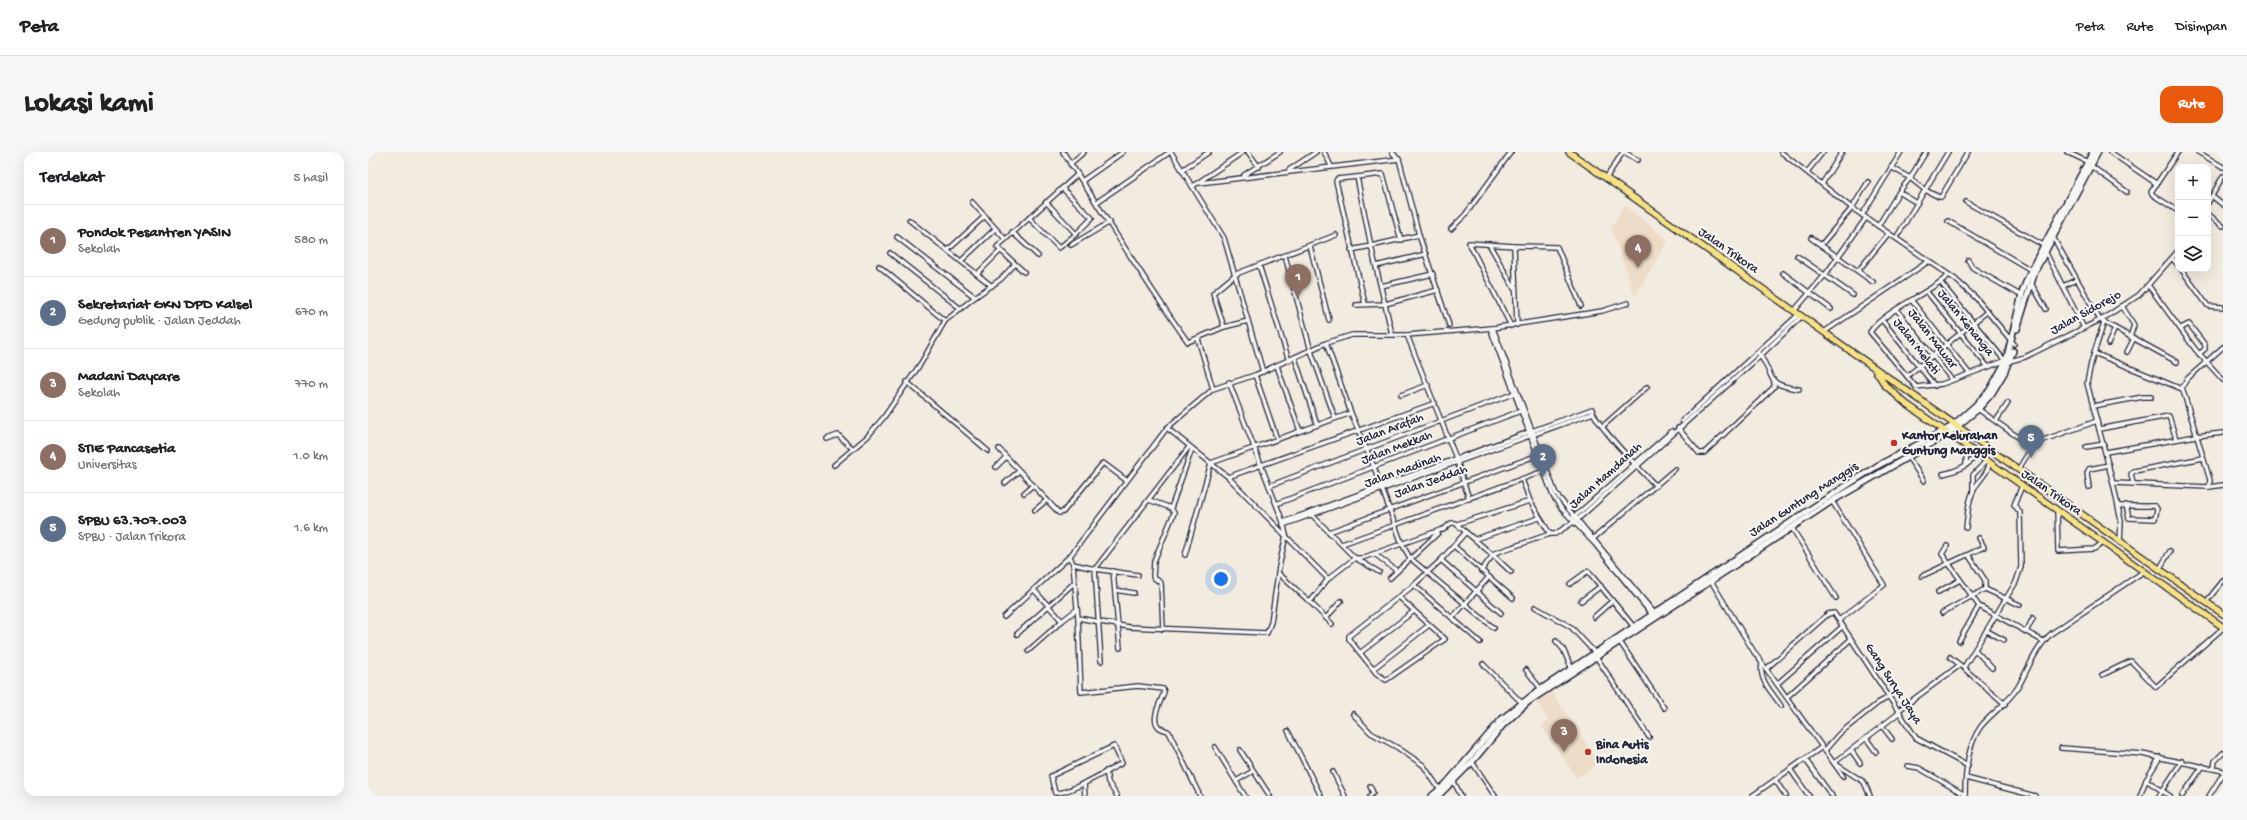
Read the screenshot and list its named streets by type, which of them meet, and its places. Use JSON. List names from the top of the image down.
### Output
{
  "streets": {
    "main road": ["Jalan Trikora"],
    "street": [
      "Jalan Sidorejo",
      "Jalan Kenanga",
      "Jalan Mawar",
      "Jalan Melati",
      "Jalan Arafah",
      "Jalan Mekkah",
      "Jalan Madinah",
      "Jalan Hamdanah",
      "Jalan Jeddah",
      "Jalan Guntung Manggis",
      "Gang Surya Jaya"
    ]
  },
  "crossings": [
    ["Jalan Trikora", "Jalan Hamdanah"],
    ["Jalan Trikora", "Jalan Guntung Manggis"],
    ["Jalan Sidorejo", "Jalan Kenanga"],
    ["Jalan Sidorejo", "Jalan Mawar"],
    ["Jalan Sidorejo", "Jalan Melati"],
    ["Jalan Sidorejo", "Jalan Guntung Manggis"]
  ],
  "places": ["Kantor Kelurahan Guntung Manggis", "Bina Autis Indonesia"],
  "page": {
    "header": "Peta",
    "nav": ["Peta", "Rute", "Disimpan"],
    "buttons": "Rute",
    "title": "Lokasi kami",
    "heading": ["Terdekat", "5 hasil"],
    "map_buttons": ["+", "−"],
    "list": [
      {
        "mark": "1",
        "name": "Pondok Pesantren YASIN",
        "note": "Sekolah",
        "value": "580 m"
      },
      {
        "mark": "2",
        "name": "Sekretariat GKN DPD Kalsel",
        "note": "Gedung publik · Jalan Jeddah",
        "value": "670 m"
      },
      {
        "mark": "3",
        "name": "Madani Daycare",
        "note": "Sekolah",
        "value": "770 m"
      },
      {
        "mark": "4",
        "name": "STIE Pancasetia",
        "note": "Universitas",
        "value": "1.0 km"
      },
      {
        "mark": "5",
        "name": "SPBU 63.707.003",
        "note": "SPBU · Jalan Trikora",
        "value": "1.6 km"
      }
    ],
    "pins": [
      "4",
      "1",
      "5",
      "2",
      "3"
    ]
  }
}
